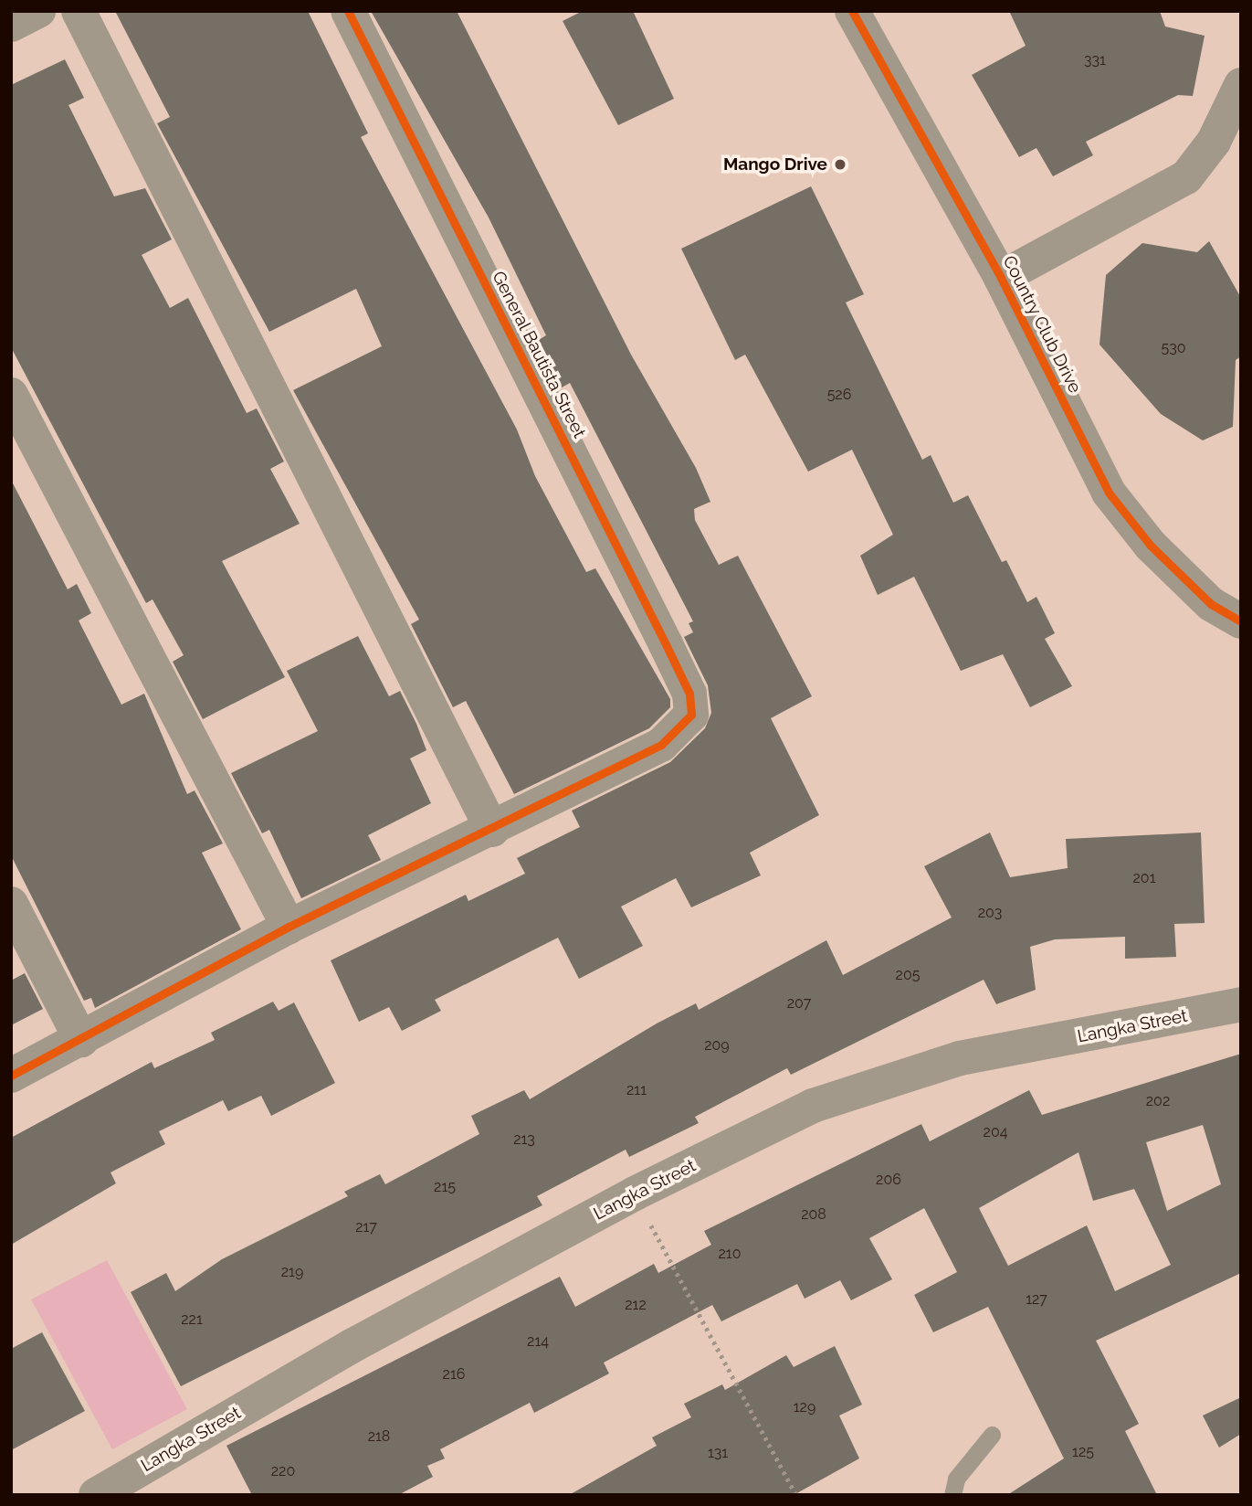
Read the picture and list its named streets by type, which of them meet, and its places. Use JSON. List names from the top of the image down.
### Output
{
  "streets": {
    "street": ["Country Club Drive", "General Bautista Street", "Langka Street"]
  },
  "places": ["Mango Drive"],
  "house_numbers": [
    "331",
    "530",
    "526",
    "201",
    "203",
    "205",
    "207",
    "209",
    "211",
    "202",
    "204",
    "213",
    "206",
    "215",
    "208",
    "217",
    "210",
    "219",
    "127",
    "212",
    "221",
    "214",
    "216",
    "129",
    "218",
    "125",
    "131",
    "220"
  ]
}
